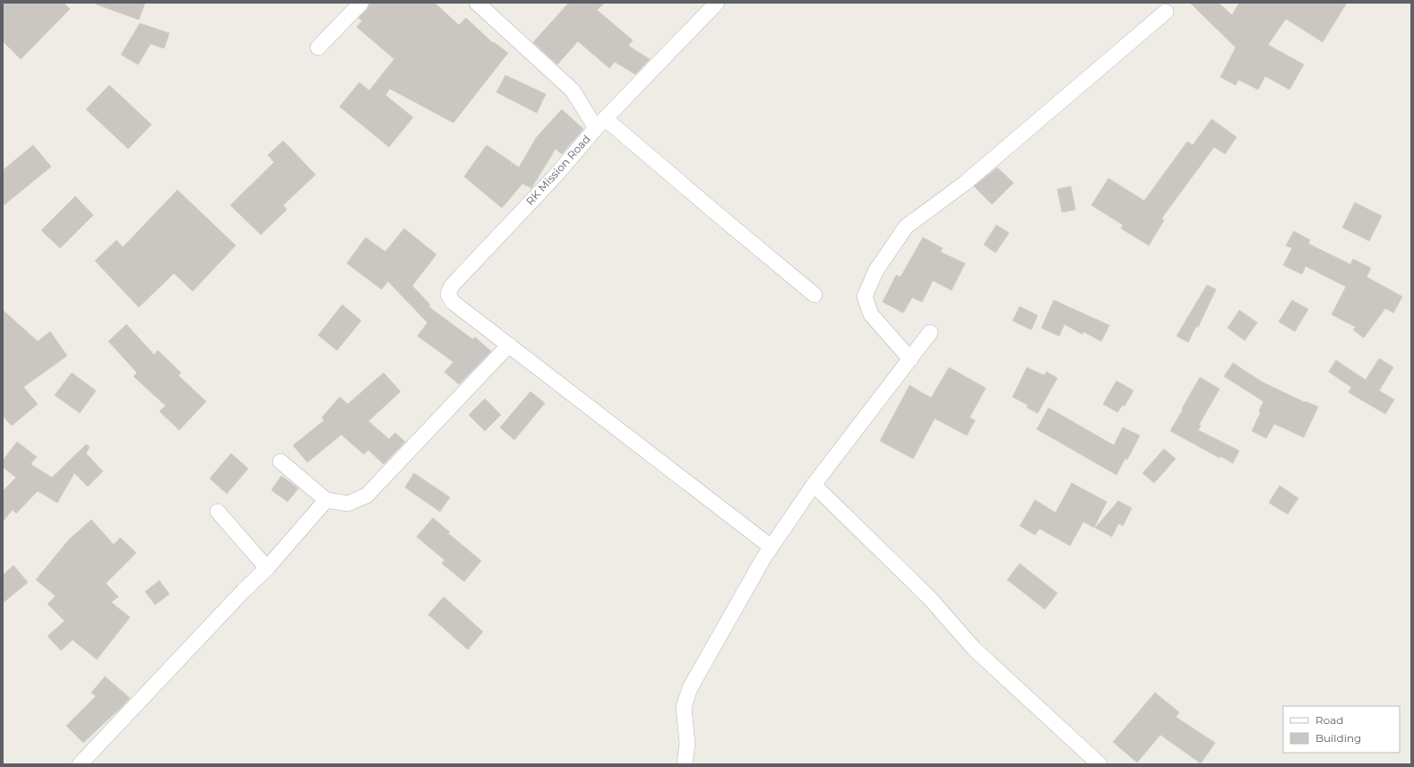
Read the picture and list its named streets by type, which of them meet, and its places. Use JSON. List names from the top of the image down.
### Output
{
  "streets": {
    "street": ["RK Mission Road"]
  },
  "legend": ["Road", "Building"]
}
